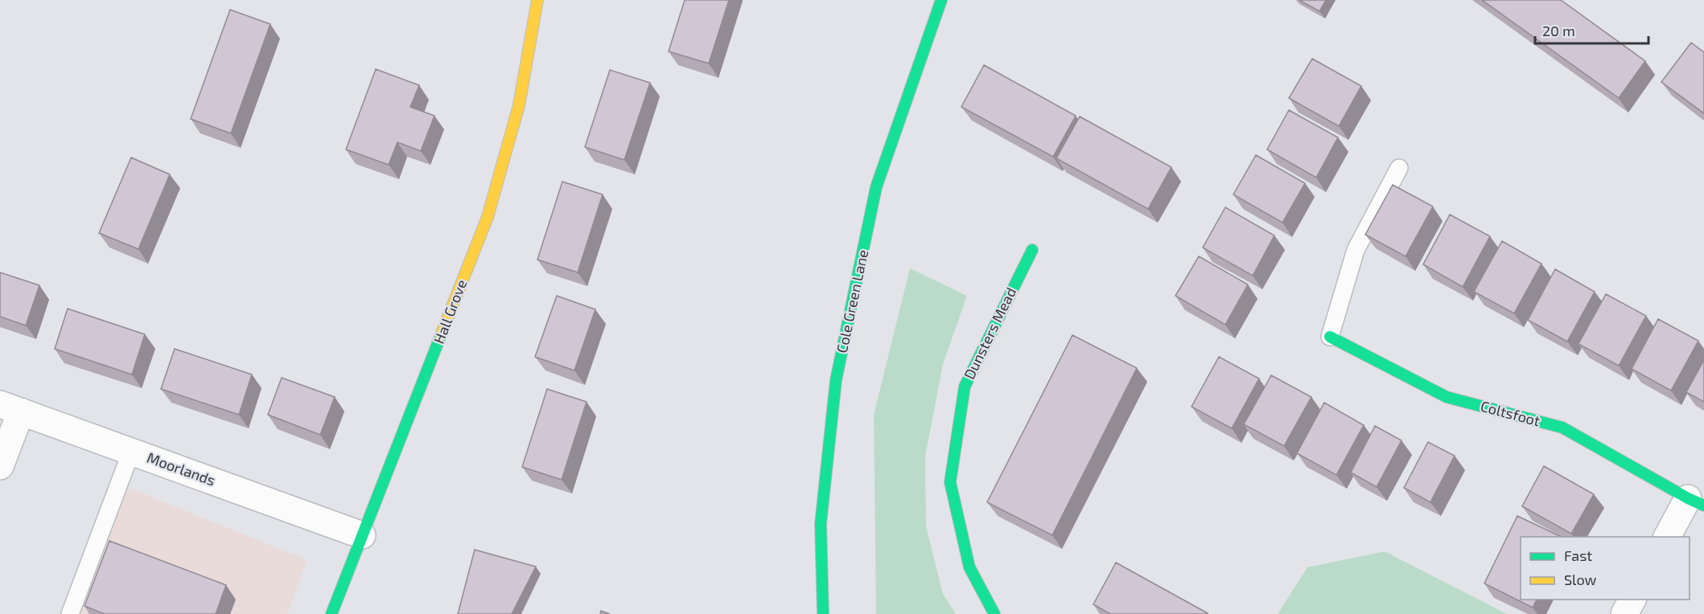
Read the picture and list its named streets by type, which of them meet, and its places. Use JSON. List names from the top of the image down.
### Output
{
  "streets": {
    "street": [
      "Cole Green Lane",
      "Hall Grove",
      "Dunsters Mead",
      "Coltsfoot",
      "Moorlands"
    ]
  },
  "crossings": [
    ["Hall Grove", "Moorlands"]
  ],
  "legend": ["Fast", "Slow"],
  "scale_bar": "20 m"
}
